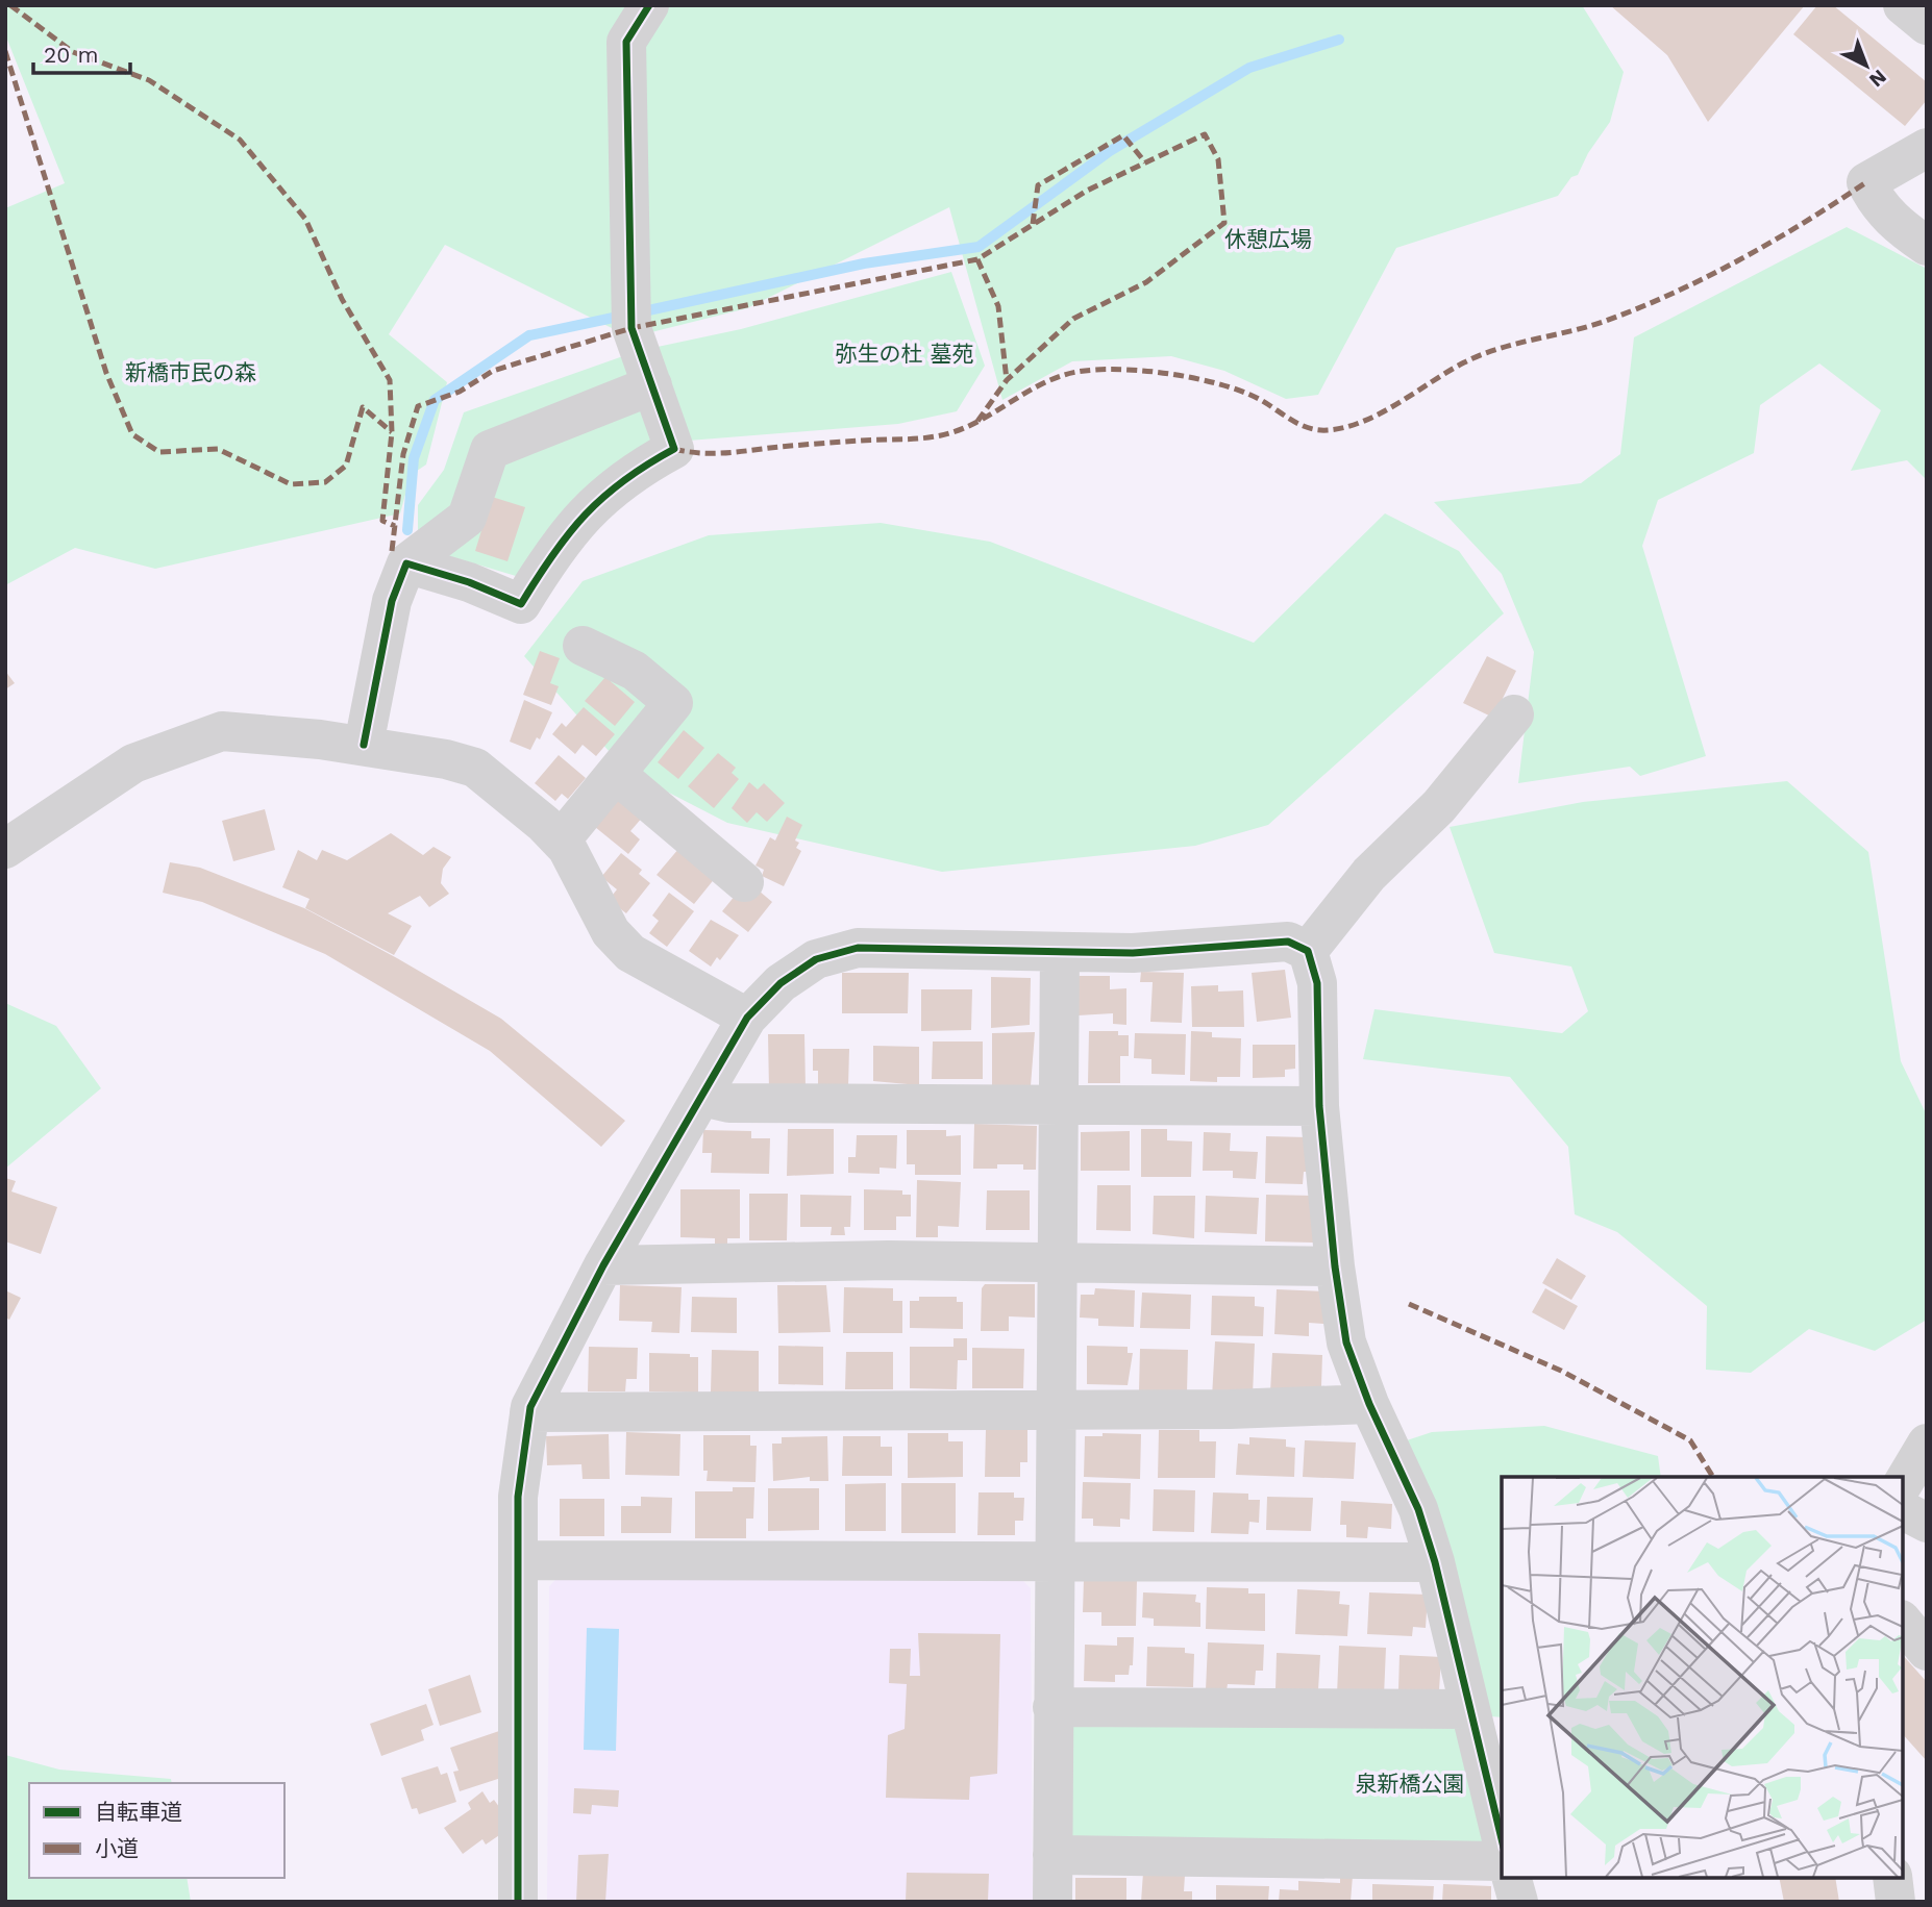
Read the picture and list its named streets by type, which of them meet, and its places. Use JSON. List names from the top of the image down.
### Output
{
  "parks": [
    "休憩広場",
    "弥生の杜 墓苑",
    "新橋市民の森",
    "泉新橋公園"
  ],
  "legend": ["自転車道", "小道"],
  "scale_bar": "20 m",
  "north": "bottom right"
}
